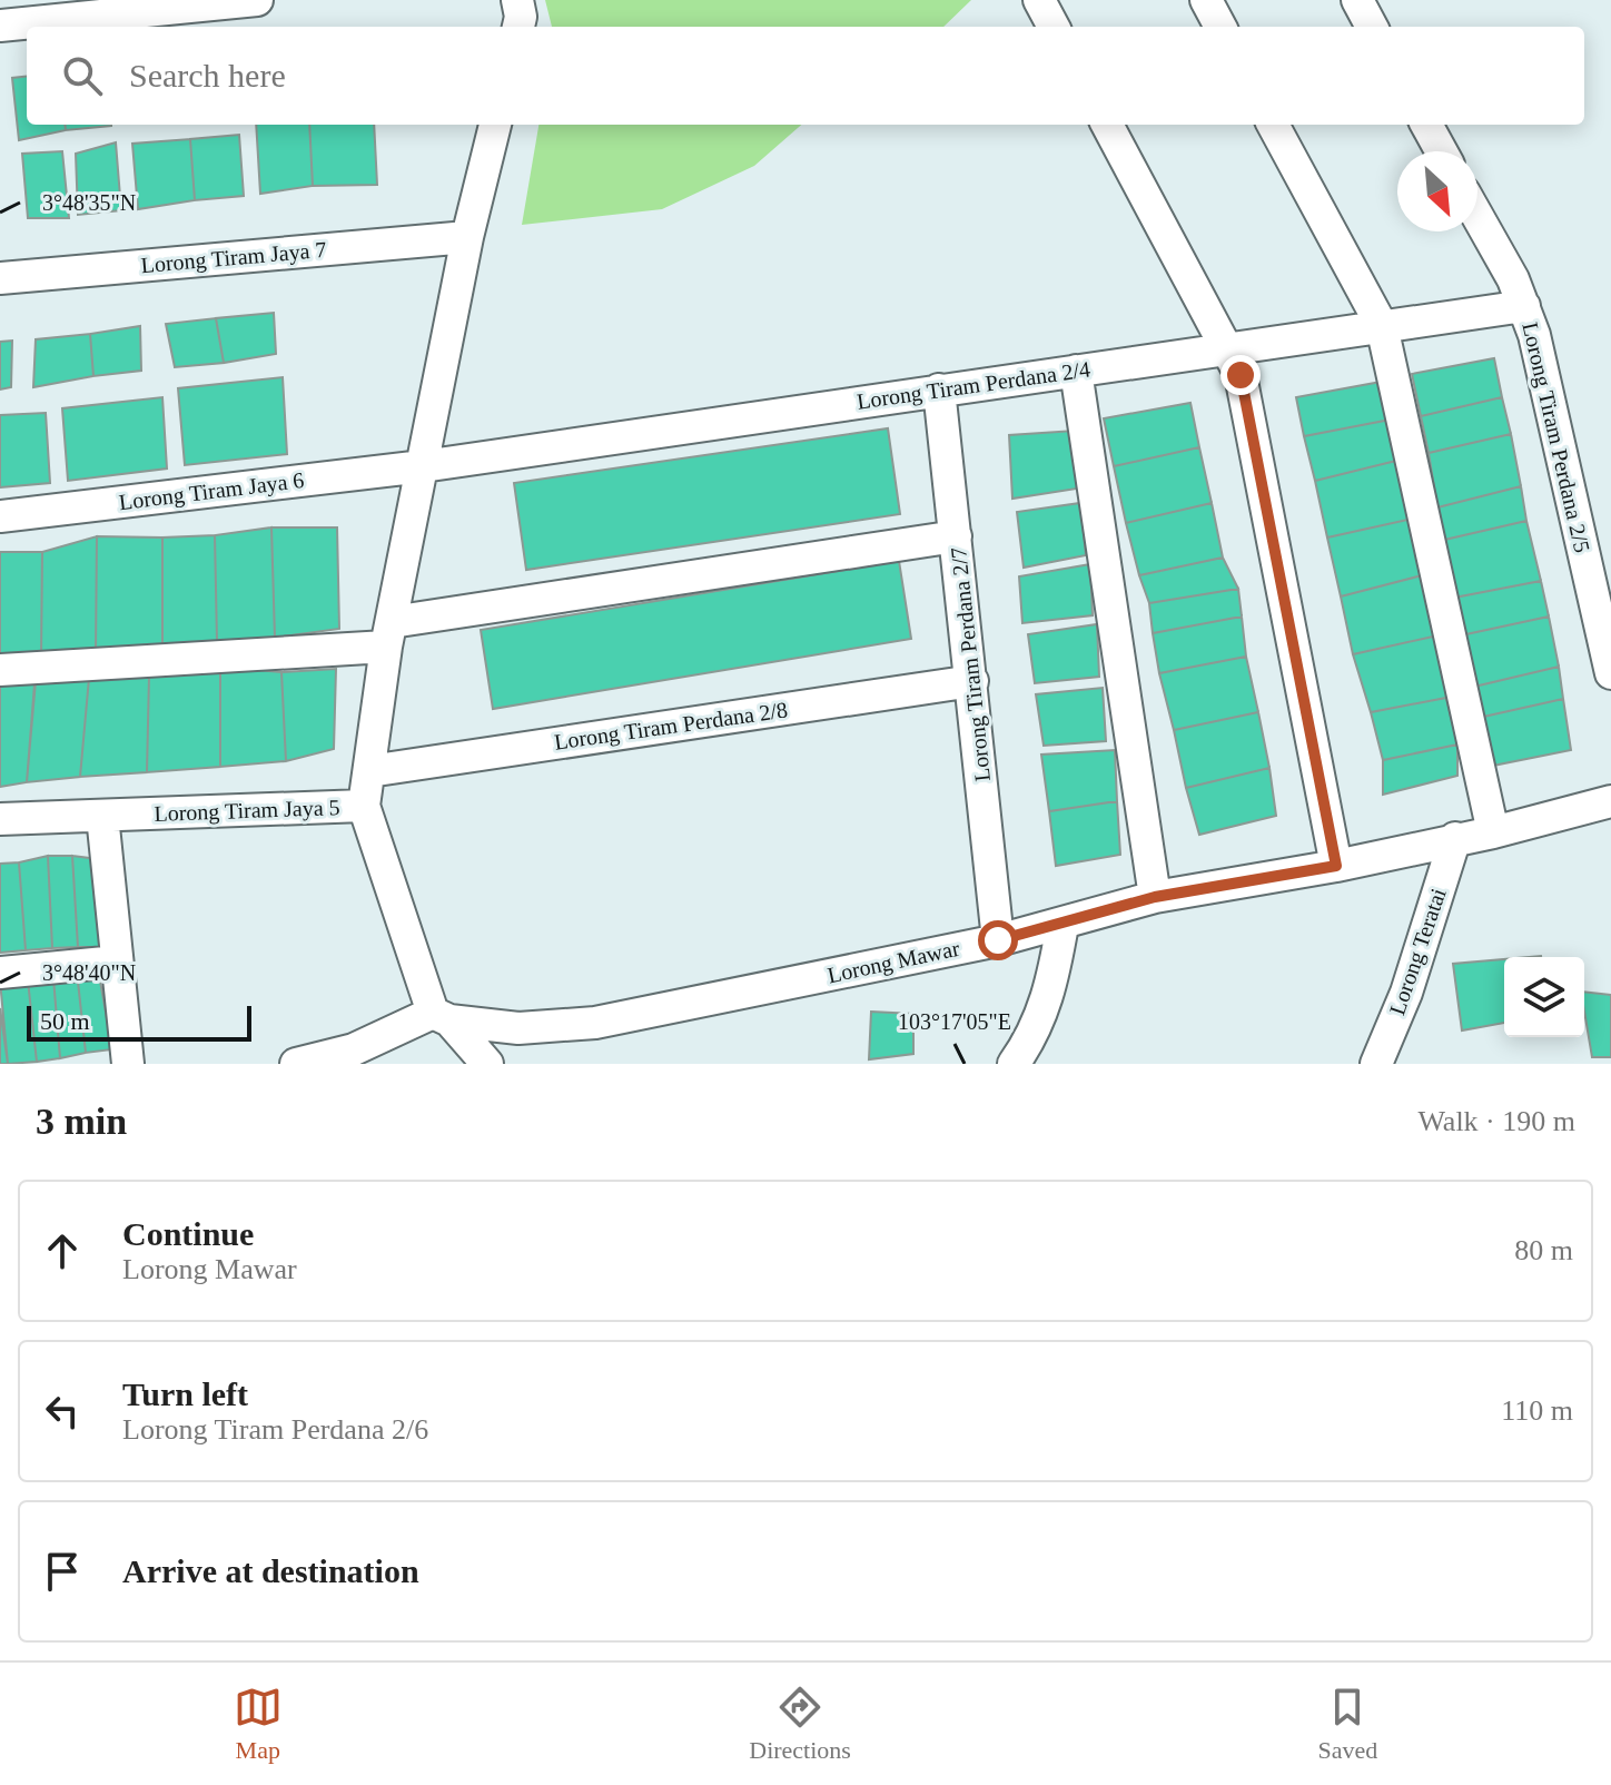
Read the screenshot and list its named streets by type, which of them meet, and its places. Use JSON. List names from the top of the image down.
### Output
{
  "streets": {
    "street": [
      "Lorong Tiram Jaya 7",
      "Lorong Tiram Perdana 2/4",
      "Lorong Tiram Perdana 2/5",
      "Lorong Tiram Jaya 6",
      "Lorong Tiram Perdana 2/7",
      "Lorong Tiram Perdana 2/8",
      "Lorong Tiram Jaya 5",
      "Lorong Teratai",
      "Lorong Mawar"
    ]
  },
  "crossings": [
    ["Lorong Tiram Perdana 2/4", "Lorong Tiram Perdana 2/5"],
    ["Lorong Tiram Perdana 2/4", "Lorong Tiram Jaya 6"],
    ["Lorong Tiram Perdana 2/4", "Lorong Tiram Perdana 2/7"],
    ["Lorong Tiram Perdana 2/7", "Lorong Tiram Perdana 2/8"],
    ["Lorong Tiram Perdana 2/7", "Lorong Mawar"],
    ["Lorong Tiram Jaya 5", "Lorong Mawar"],
    ["Lorong Teratai", "Lorong Mawar"]
  ],
  "scale_bar": "50 m",
  "north": "bottom right",
  "page": {
    "search": "Search here",
    "scale": "50 m",
    "heading": ["3 min", "Walk · 190 m"],
    "list": [
      ["Continue", "Lorong Mawar", "80 m"],
      ["Turn left", "Lorong Tiram Perdana 2/6", "110 m"],
      "Arrive at destination"
    ],
    "nav": ["Map", "Directions", "Saved"]
  },
  "coordinates": ["3°48'35\"N", "3°48'40\"N", "103°17'05\"E"]
}
